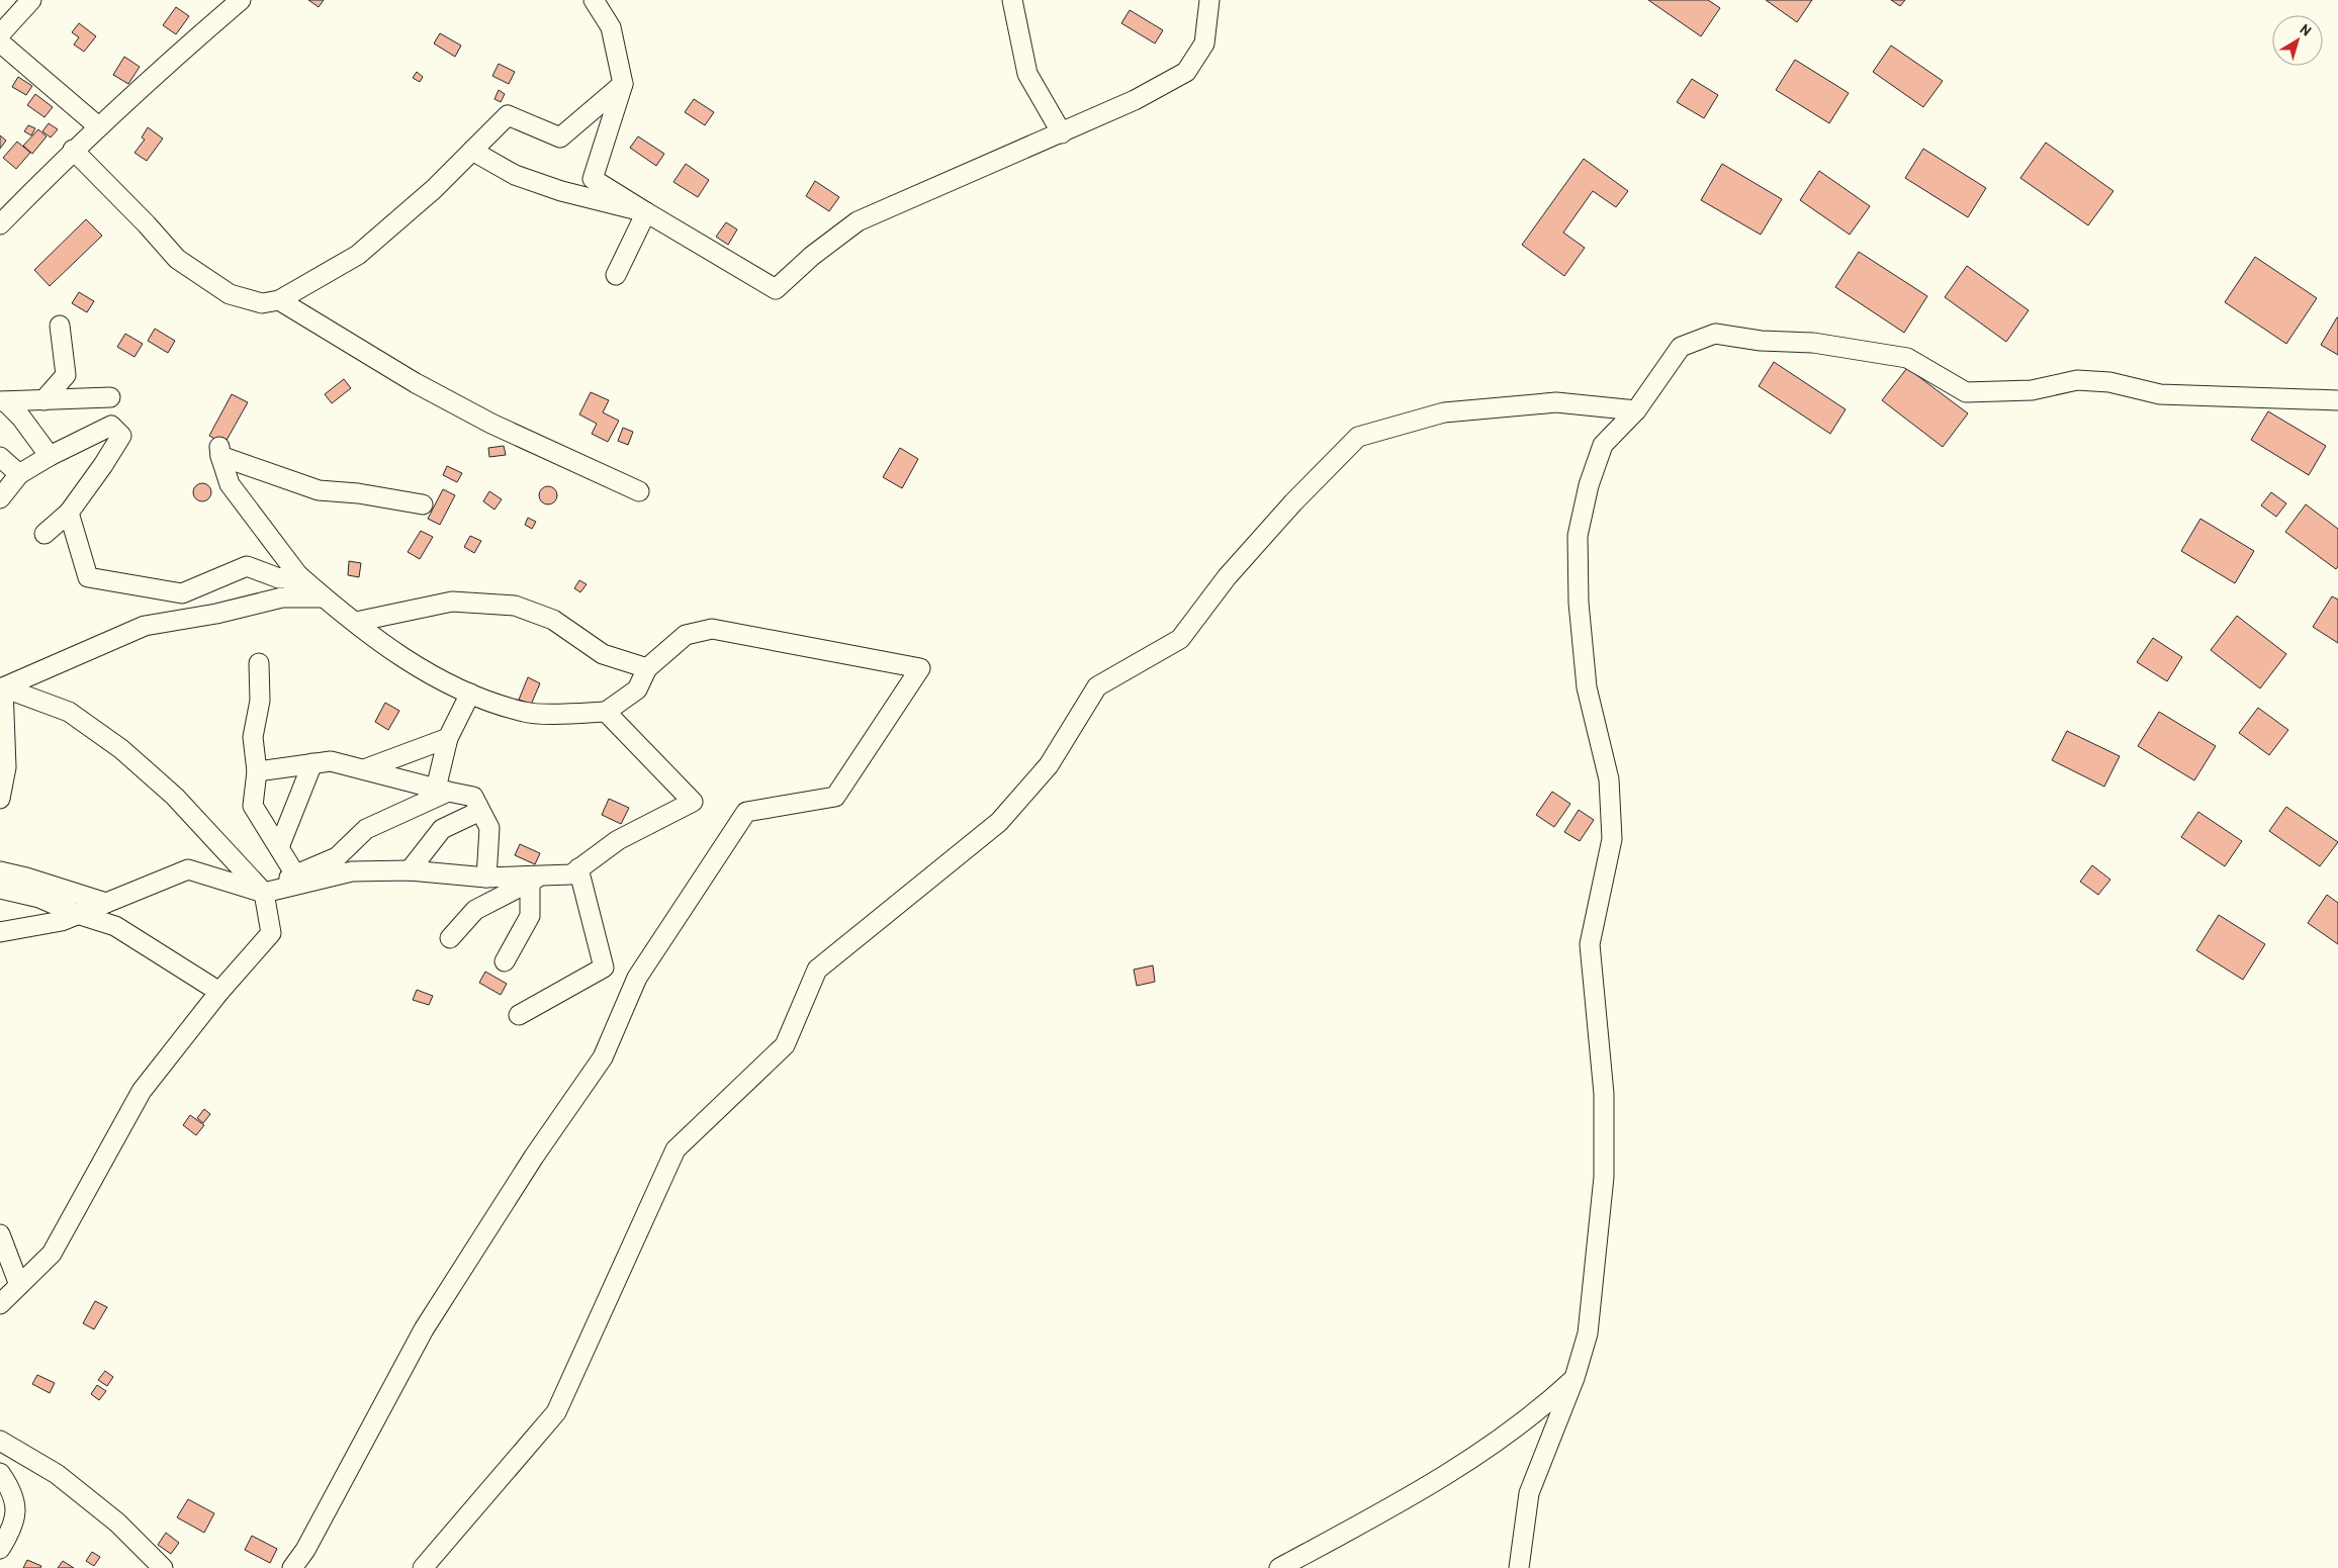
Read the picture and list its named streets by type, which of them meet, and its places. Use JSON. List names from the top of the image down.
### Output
{
  "north": "top right"
}
